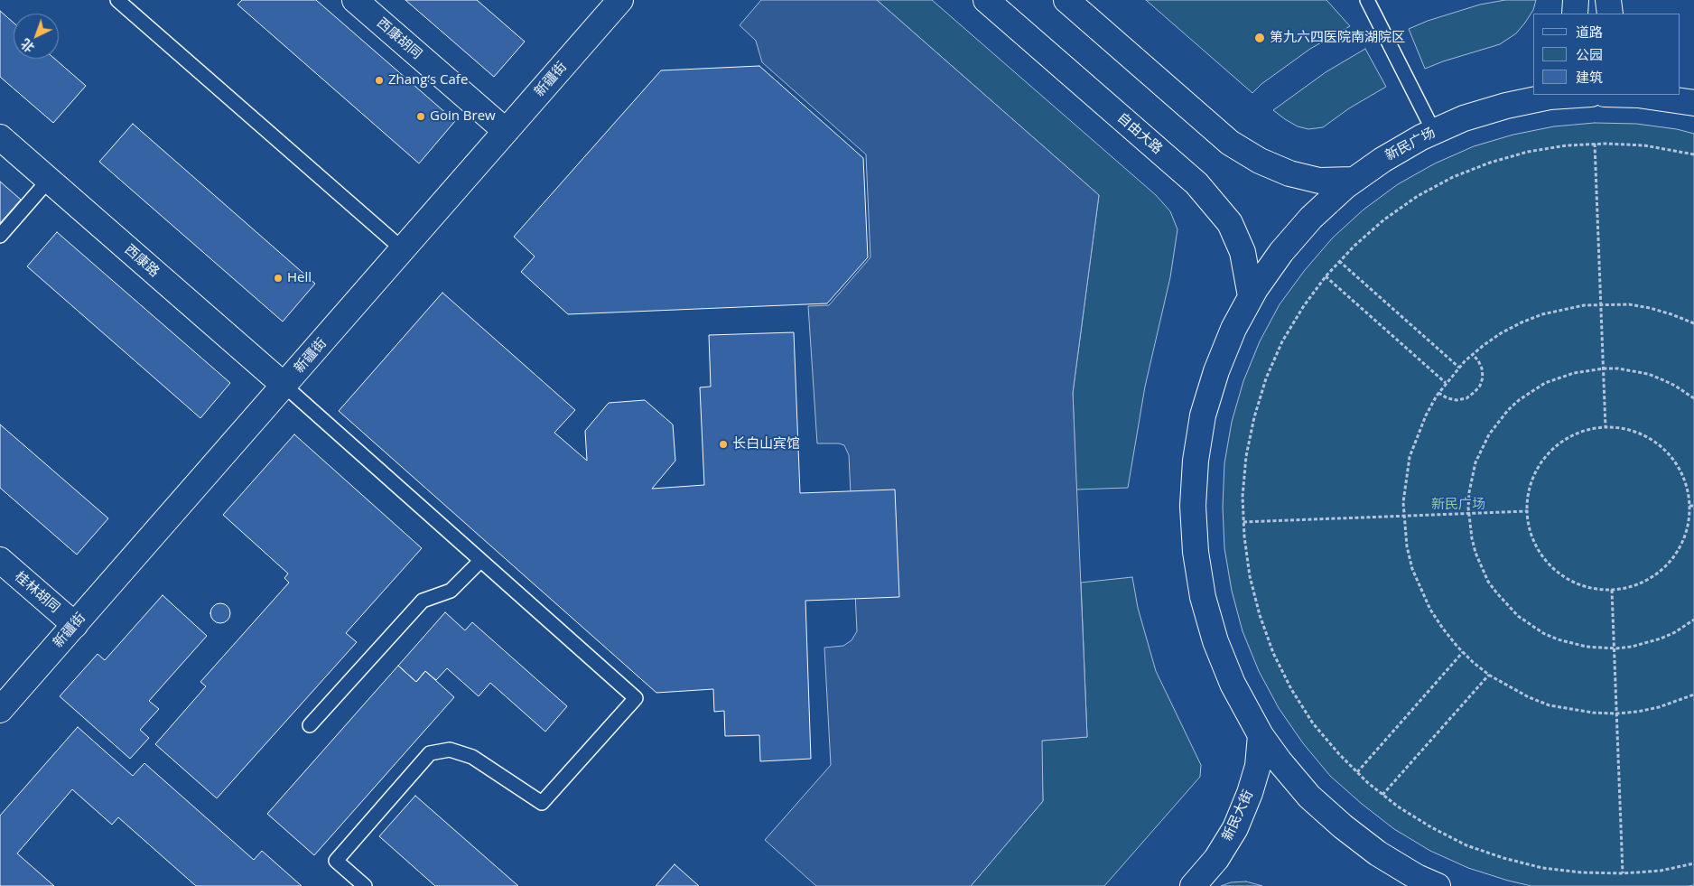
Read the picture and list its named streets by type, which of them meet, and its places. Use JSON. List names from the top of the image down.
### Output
{
  "streets": {
    "main road": [
      "西康胡同",
      "新疆街",
      "自由大路",
      "新民广场",
      "西康路",
      "桂林胡同",
      "新民大街"
    ]
  },
  "crossings": [
    ["西康胡同", "新疆街"],
    ["新疆街", "西康路"],
    ["新疆街", "桂林胡同"],
    ["自由大路", "新民广场"],
    ["新民广场", "新民大街"]
  ],
  "parks": ["新民广场"],
  "places": [
    "第九六四医院南湖院区",
    "Zhang‘s Cafe",
    "Goin Brew",
    "Hell",
    "长白山宾馆"
  ],
  "legend": ["道路", "公园", "建筑"],
  "north": "bottom left"
}
